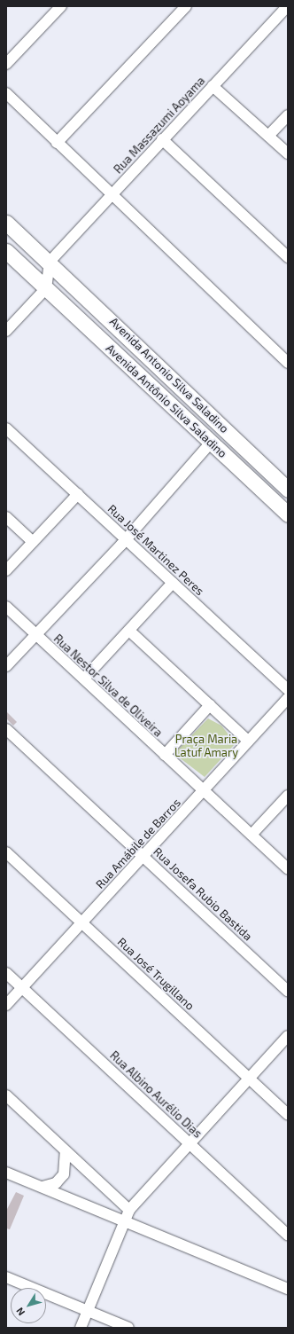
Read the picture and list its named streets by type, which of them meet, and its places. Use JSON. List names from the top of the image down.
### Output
{
  "streets": {
    "main road": ["Avenida Antonio Silva Saladino", "Avenida Antônio Silva Saladino"],
    "street": [
      "Rua Massazumi Aoyama",
      "Rua José Martinez Peres",
      "Rua Nestor Silva de Oliveira",
      "Rua Amábile de Barros",
      "Rua Josefa Rubio Bastida",
      "Rua José Trugillano",
      "Rua Albino Aurélio Dias"
    ]
  },
  "crossings": [
    ["Rua Massazumi Aoyama", "Avenida Antonio Silva Saladino"],
    ["Rua Nestor Silva de Oliveira", "Rua Amábile de Barros"],
    ["Rua Amábile de Barros", "Rua Josefa Rubio Bastida"],
    ["Rua Amábile de Barros", "Rua José Trugillano"],
    ["Rua Amábile de Barros", "Rua Albino Aurélio Dias"]
  ],
  "parks": ["Praça Maria Latuf Amary"],
  "north": "bottom left"
}
